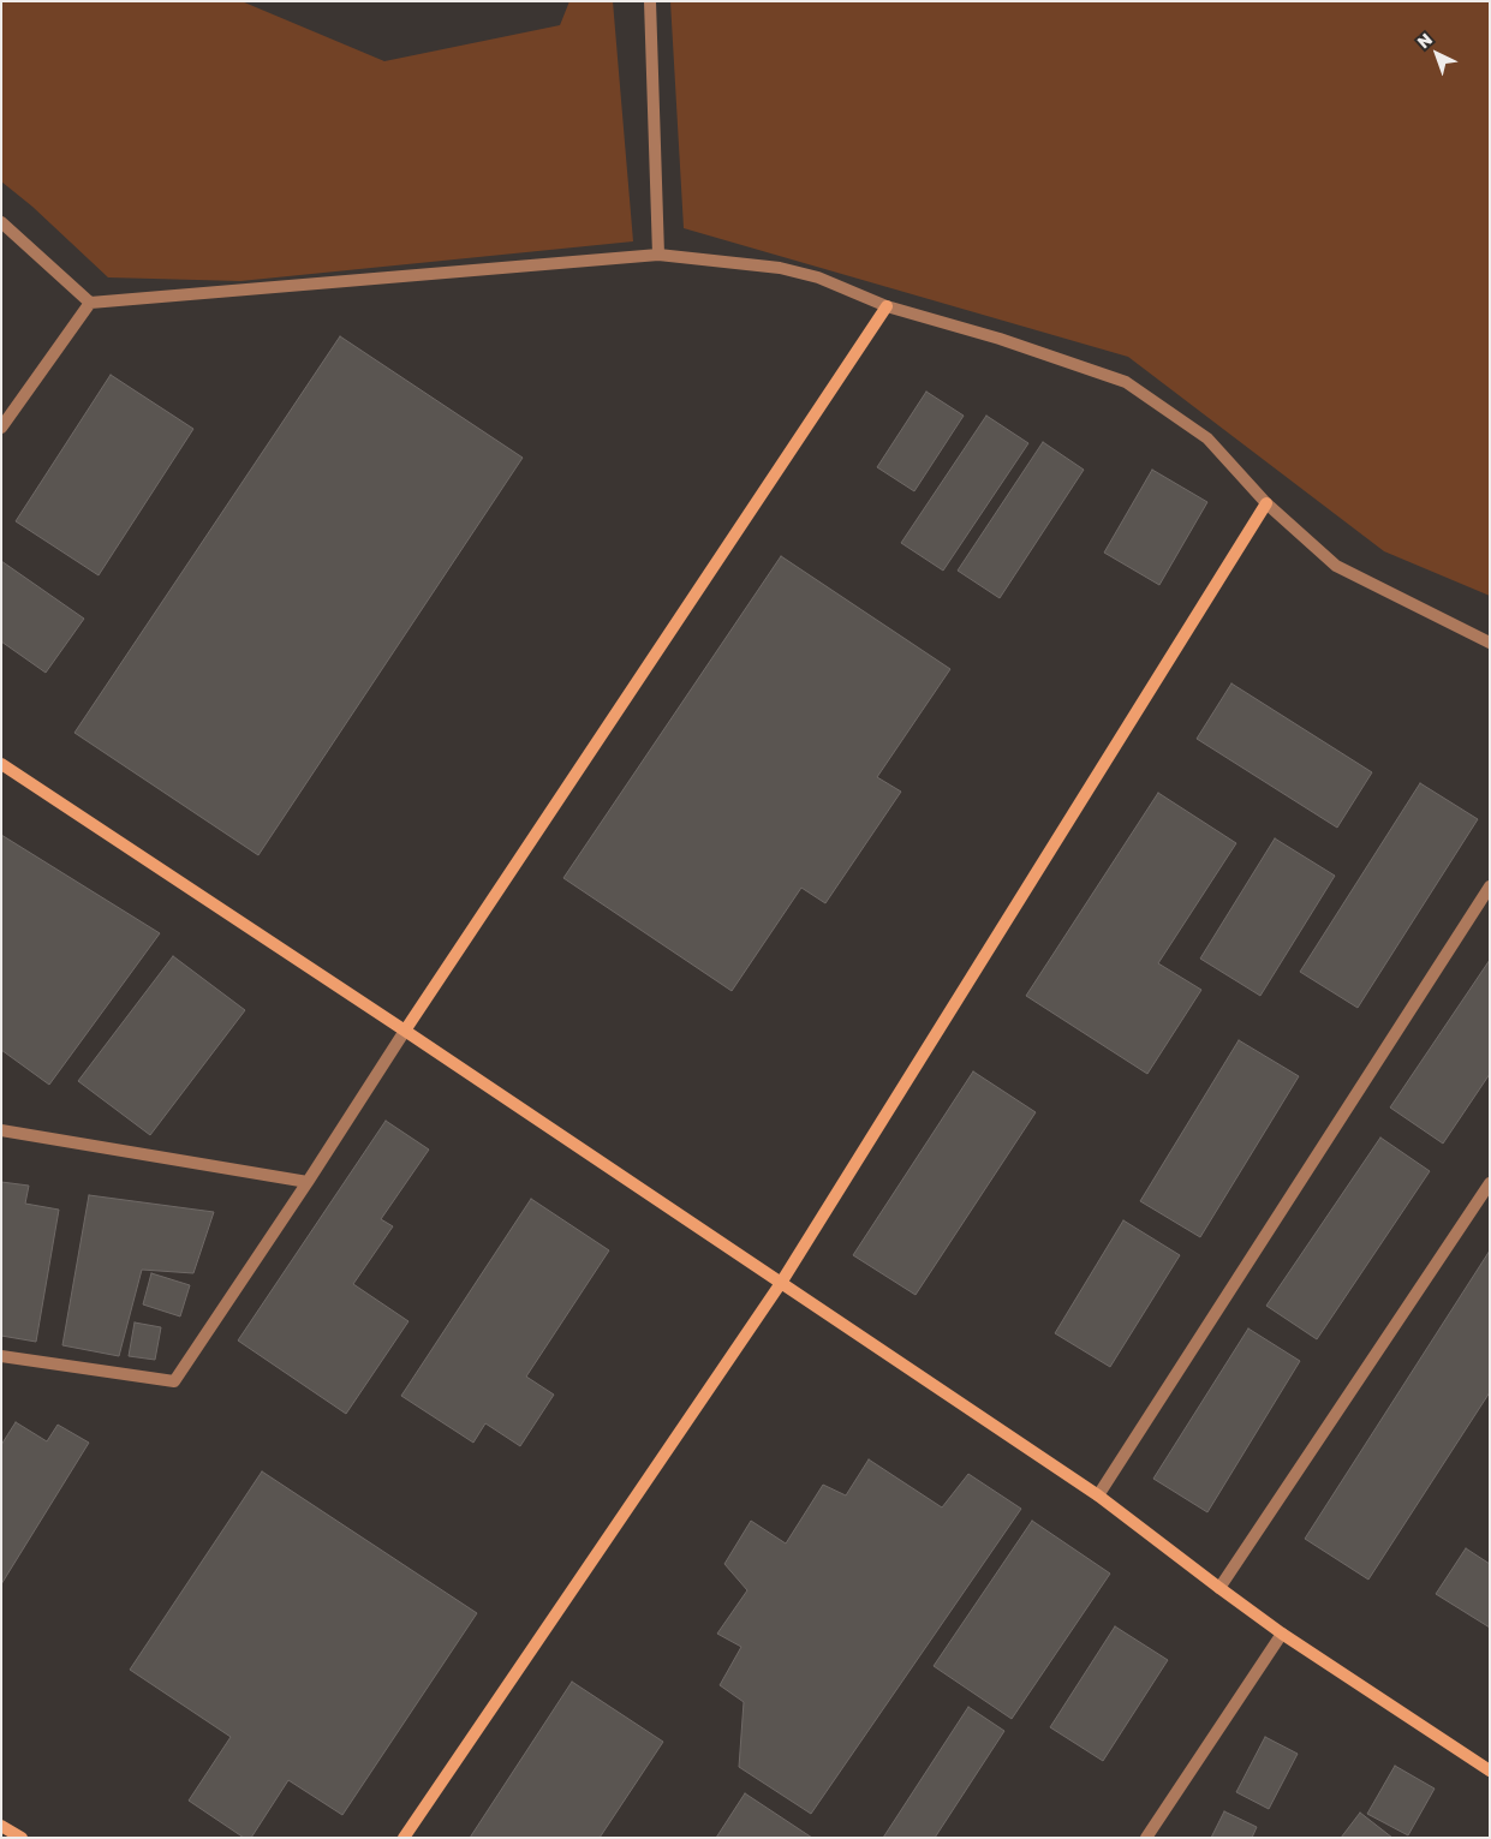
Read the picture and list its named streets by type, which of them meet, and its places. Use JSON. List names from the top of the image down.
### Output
{
  "north": "top left"
}
